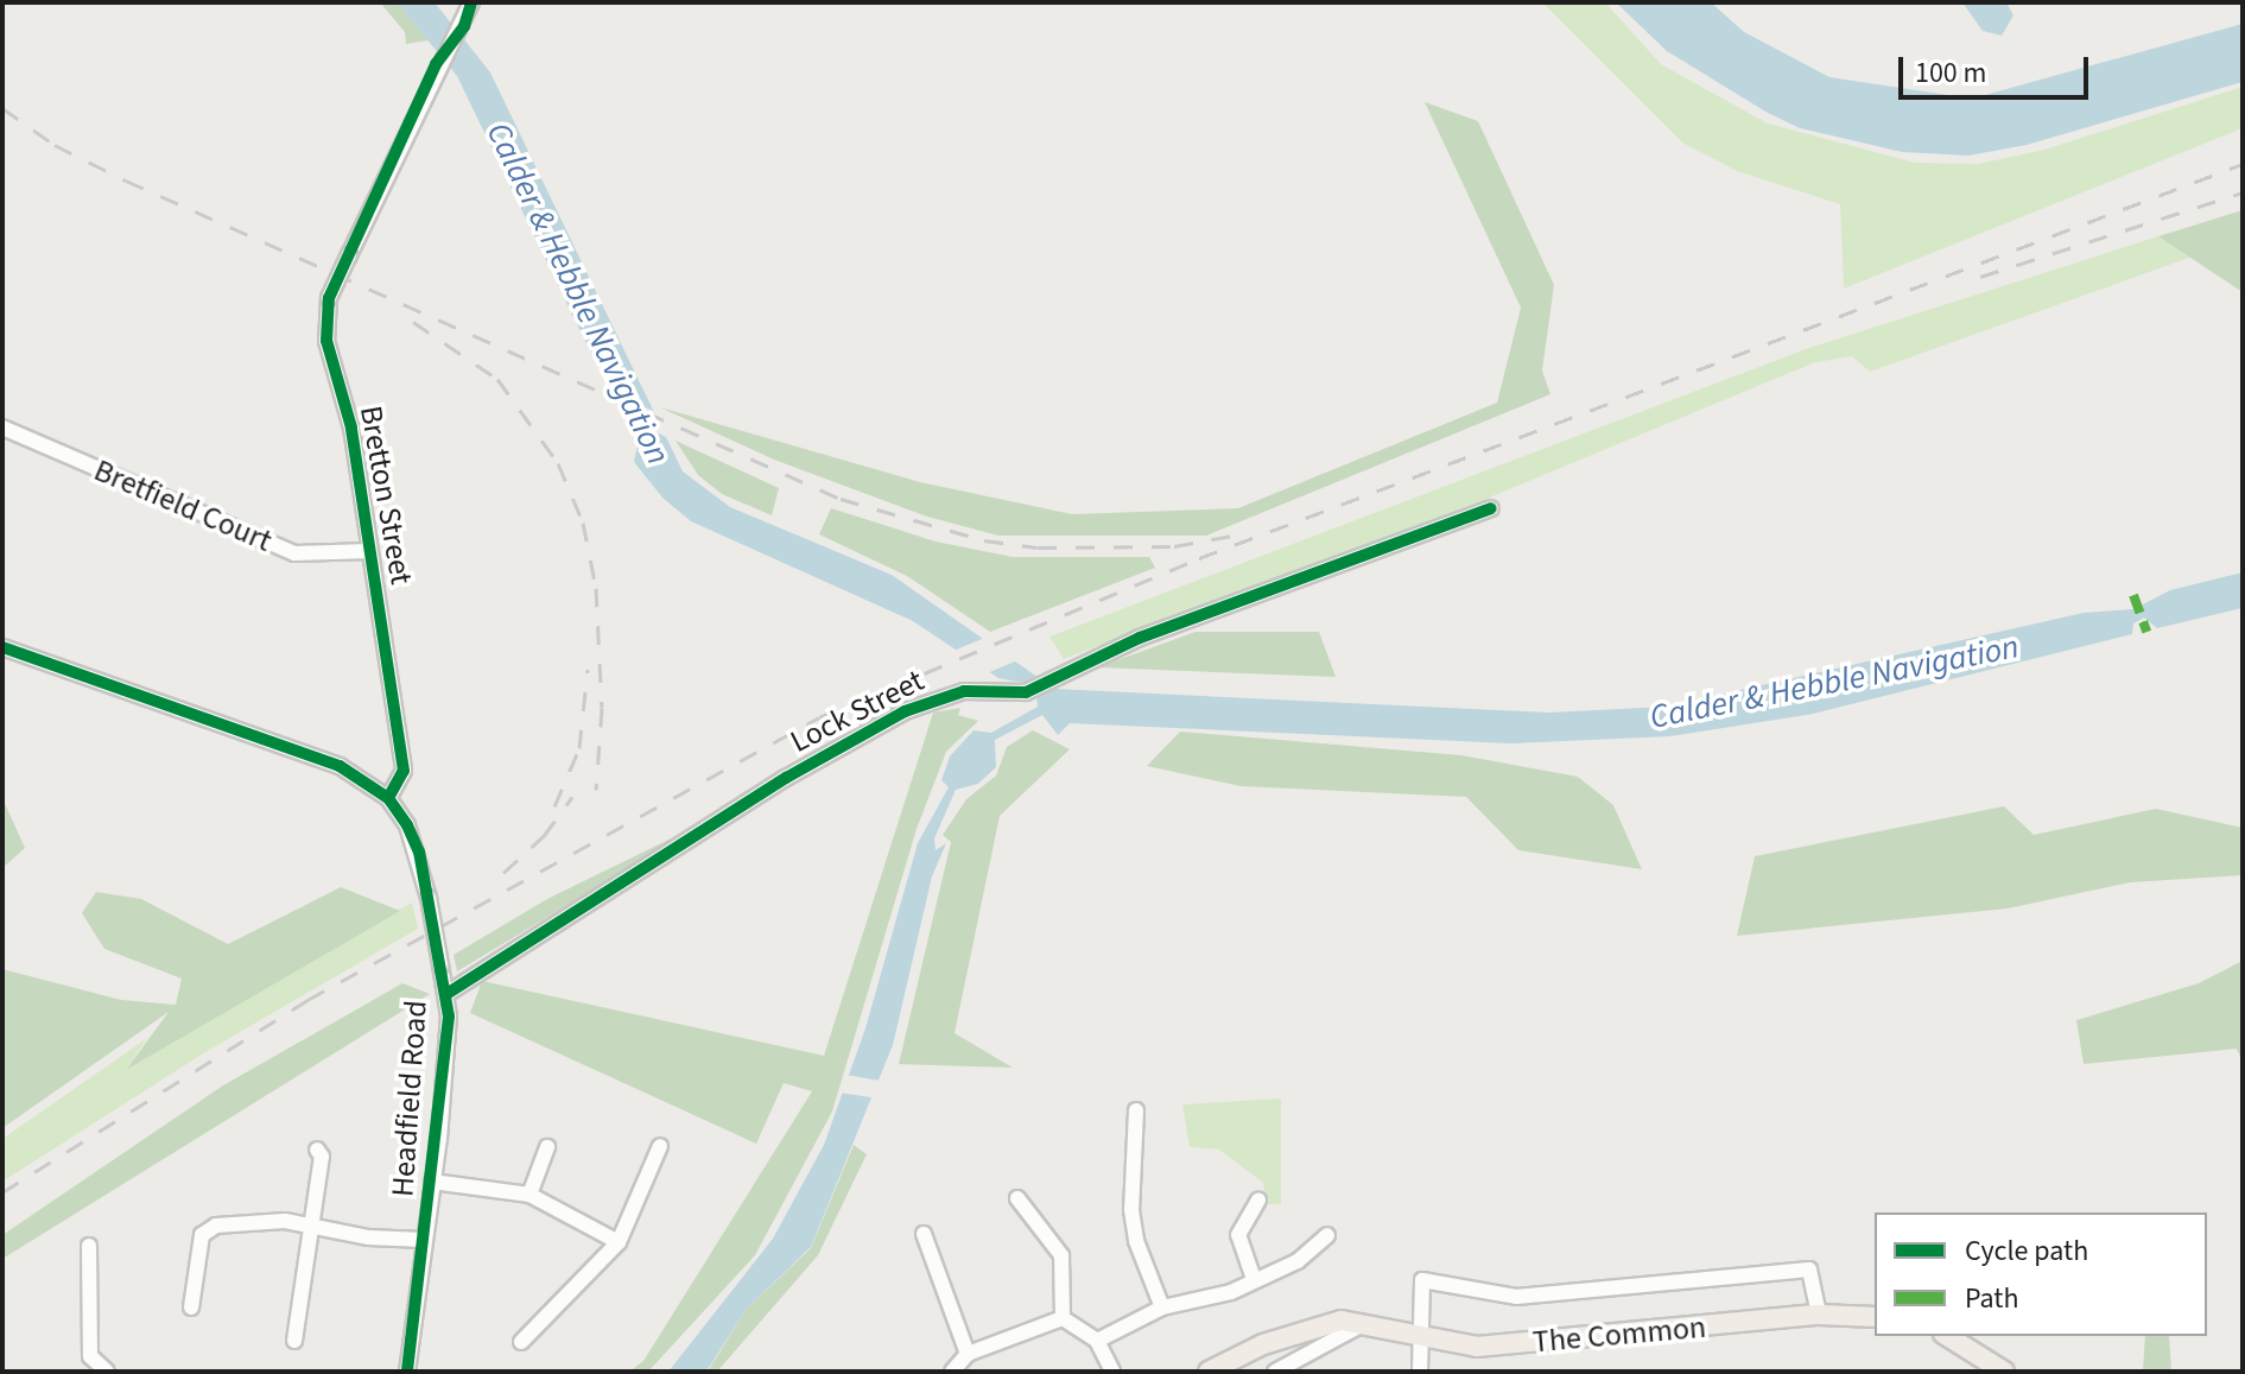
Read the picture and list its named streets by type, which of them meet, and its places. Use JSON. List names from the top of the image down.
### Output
{
  "streets": {
    "main road": ["The Common"],
    "street": [
      "Bretton Street",
      "Bretfield Court",
      "Lock Street",
      "Headfield Road"
    ]
  },
  "crossings": [
    ["Bretton Street", "Bretfield Court"],
    ["Bretton Street", "Headfield Road"],
    ["Lock Street", "Headfield Road"]
  ],
  "water": ["Calder & Hebble Navigation"],
  "legend": ["Cycle path", "Path"],
  "scale_bar": "100 m"
}
